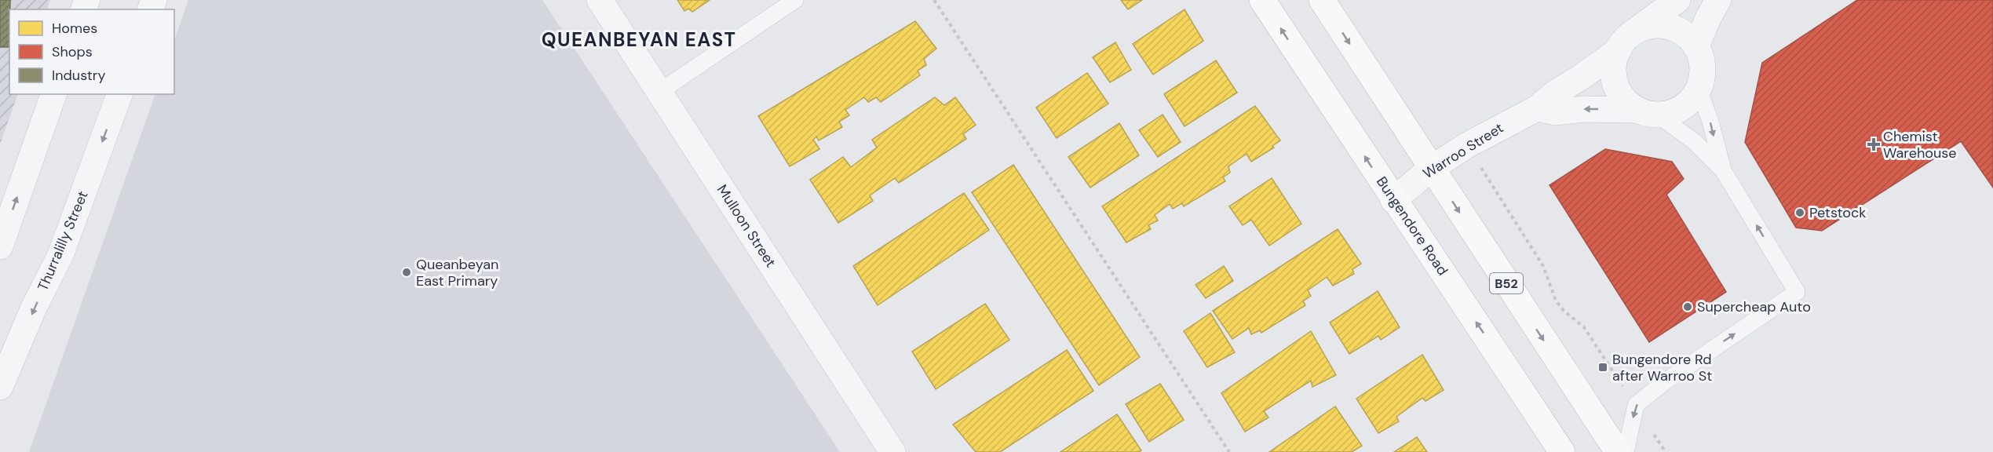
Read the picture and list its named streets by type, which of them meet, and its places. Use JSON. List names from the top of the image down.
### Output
{
  "streets": {
    "highway": ["Bungendore Road", "B52"],
    "street": ["Warroo Street", "Mulloon Street", "Thurralilly Street"]
  },
  "crossings": [
    ["Warroo Street", "Bungendore Road"],
    ["Warroo Street", "B52"]
  ],
  "districts": ["QUEANBEYAN EAST"],
  "places": {
    "health": ["Chemist Warehouse"],
    "other": ["Petstock", "Queanbeyan East Primary", "Supercheap Auto"],
    "transit": ["Bungendore Rd after Warroo St"]
  },
  "legend": ["Homes", "Shops", "Industry"]
}
